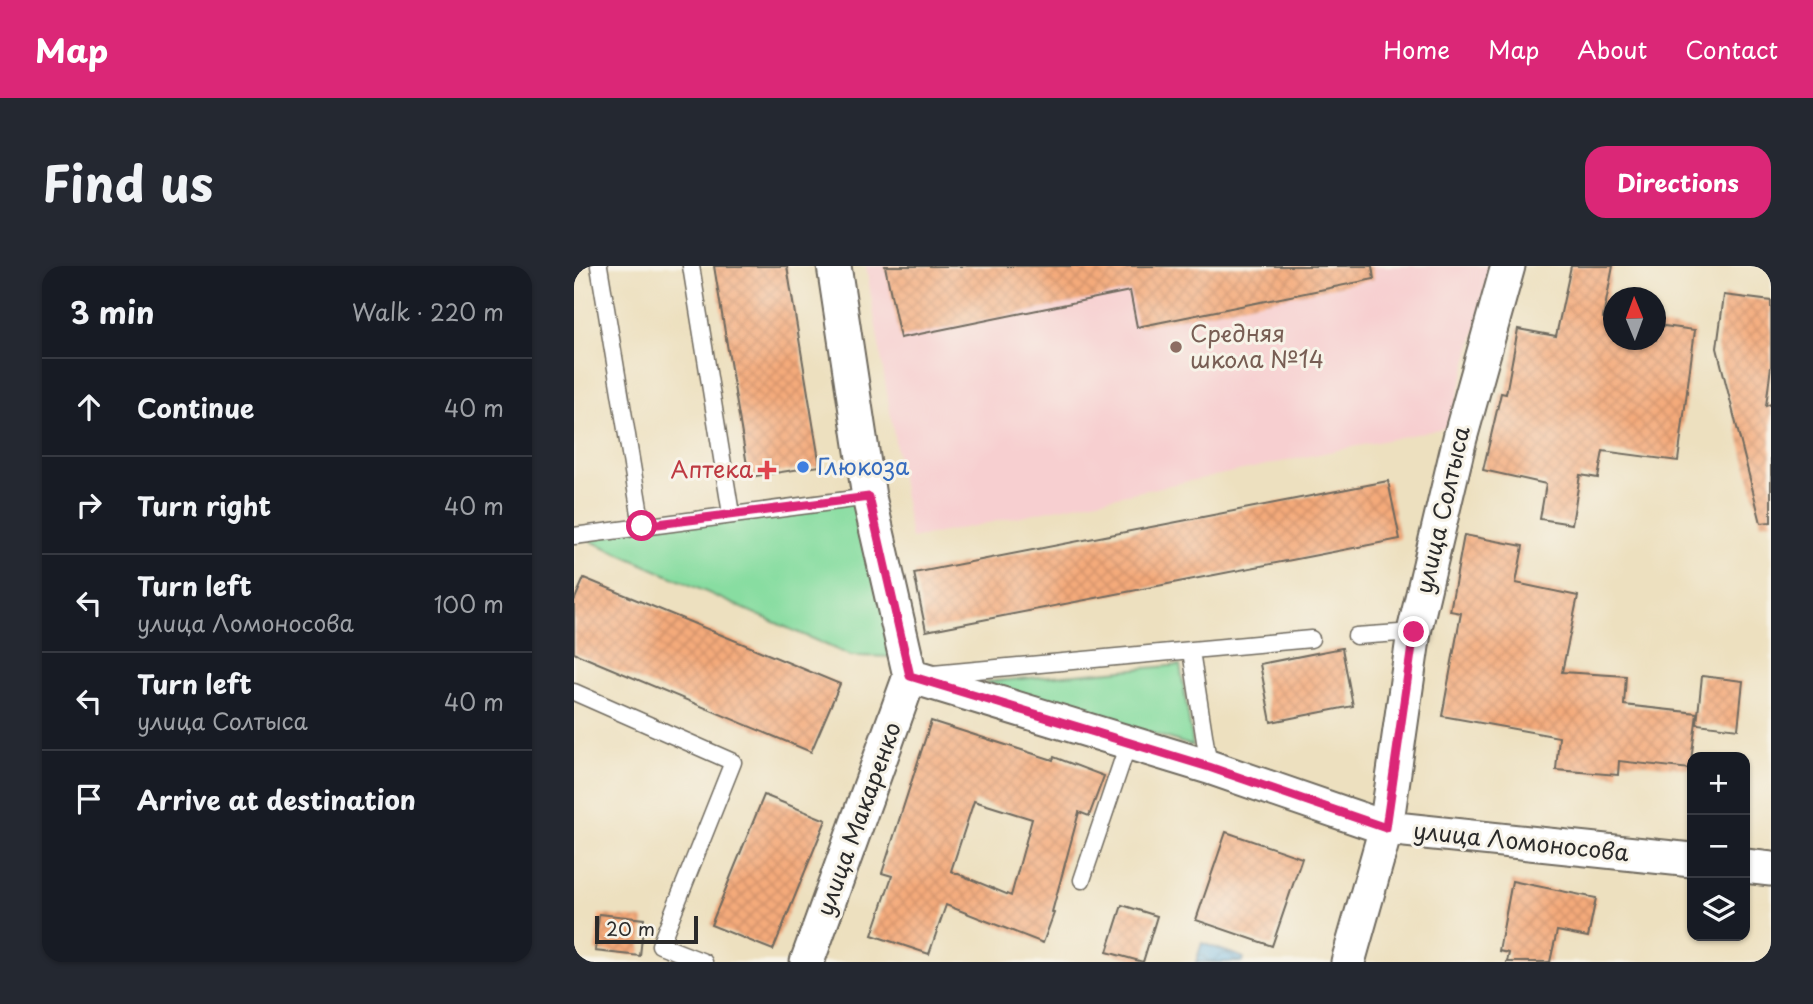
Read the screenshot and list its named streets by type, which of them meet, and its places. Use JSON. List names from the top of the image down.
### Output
{
  "streets": {
    "street": ["улица Солтыса", "улица Макаренко", "улица Ломоносова"]
  },
  "crossings": [
    ["улица Солтыса", "улица Ломоносова"],
    ["улица Макаренко", "улица Ломоносова"]
  ],
  "places": {
    "other": ["Средняя школа №14", "Глюкоза"],
    "health": ["Аптека"]
  },
  "scale_bar": "20 m",
  "north": "top",
  "page": {
    "header": "Map",
    "nav": [
      "Home",
      "Map",
      "About",
      "Contact"
    ],
    "title": "Find us",
    "buttons": "Directions",
    "heading": ["3 min", "Walk · 220 m"],
    "list": [
      ["Continue", "40 m"],
      ["Turn right", "40 m"],
      ["Turn left", "улица Ломоносова", "100 m"],
      ["Turn left", "улица Солтыса", "40 m"],
      "Arrive at destination"
    ],
    "map_buttons": ["+", "−"],
    "scale": "20 m"
  }
}
